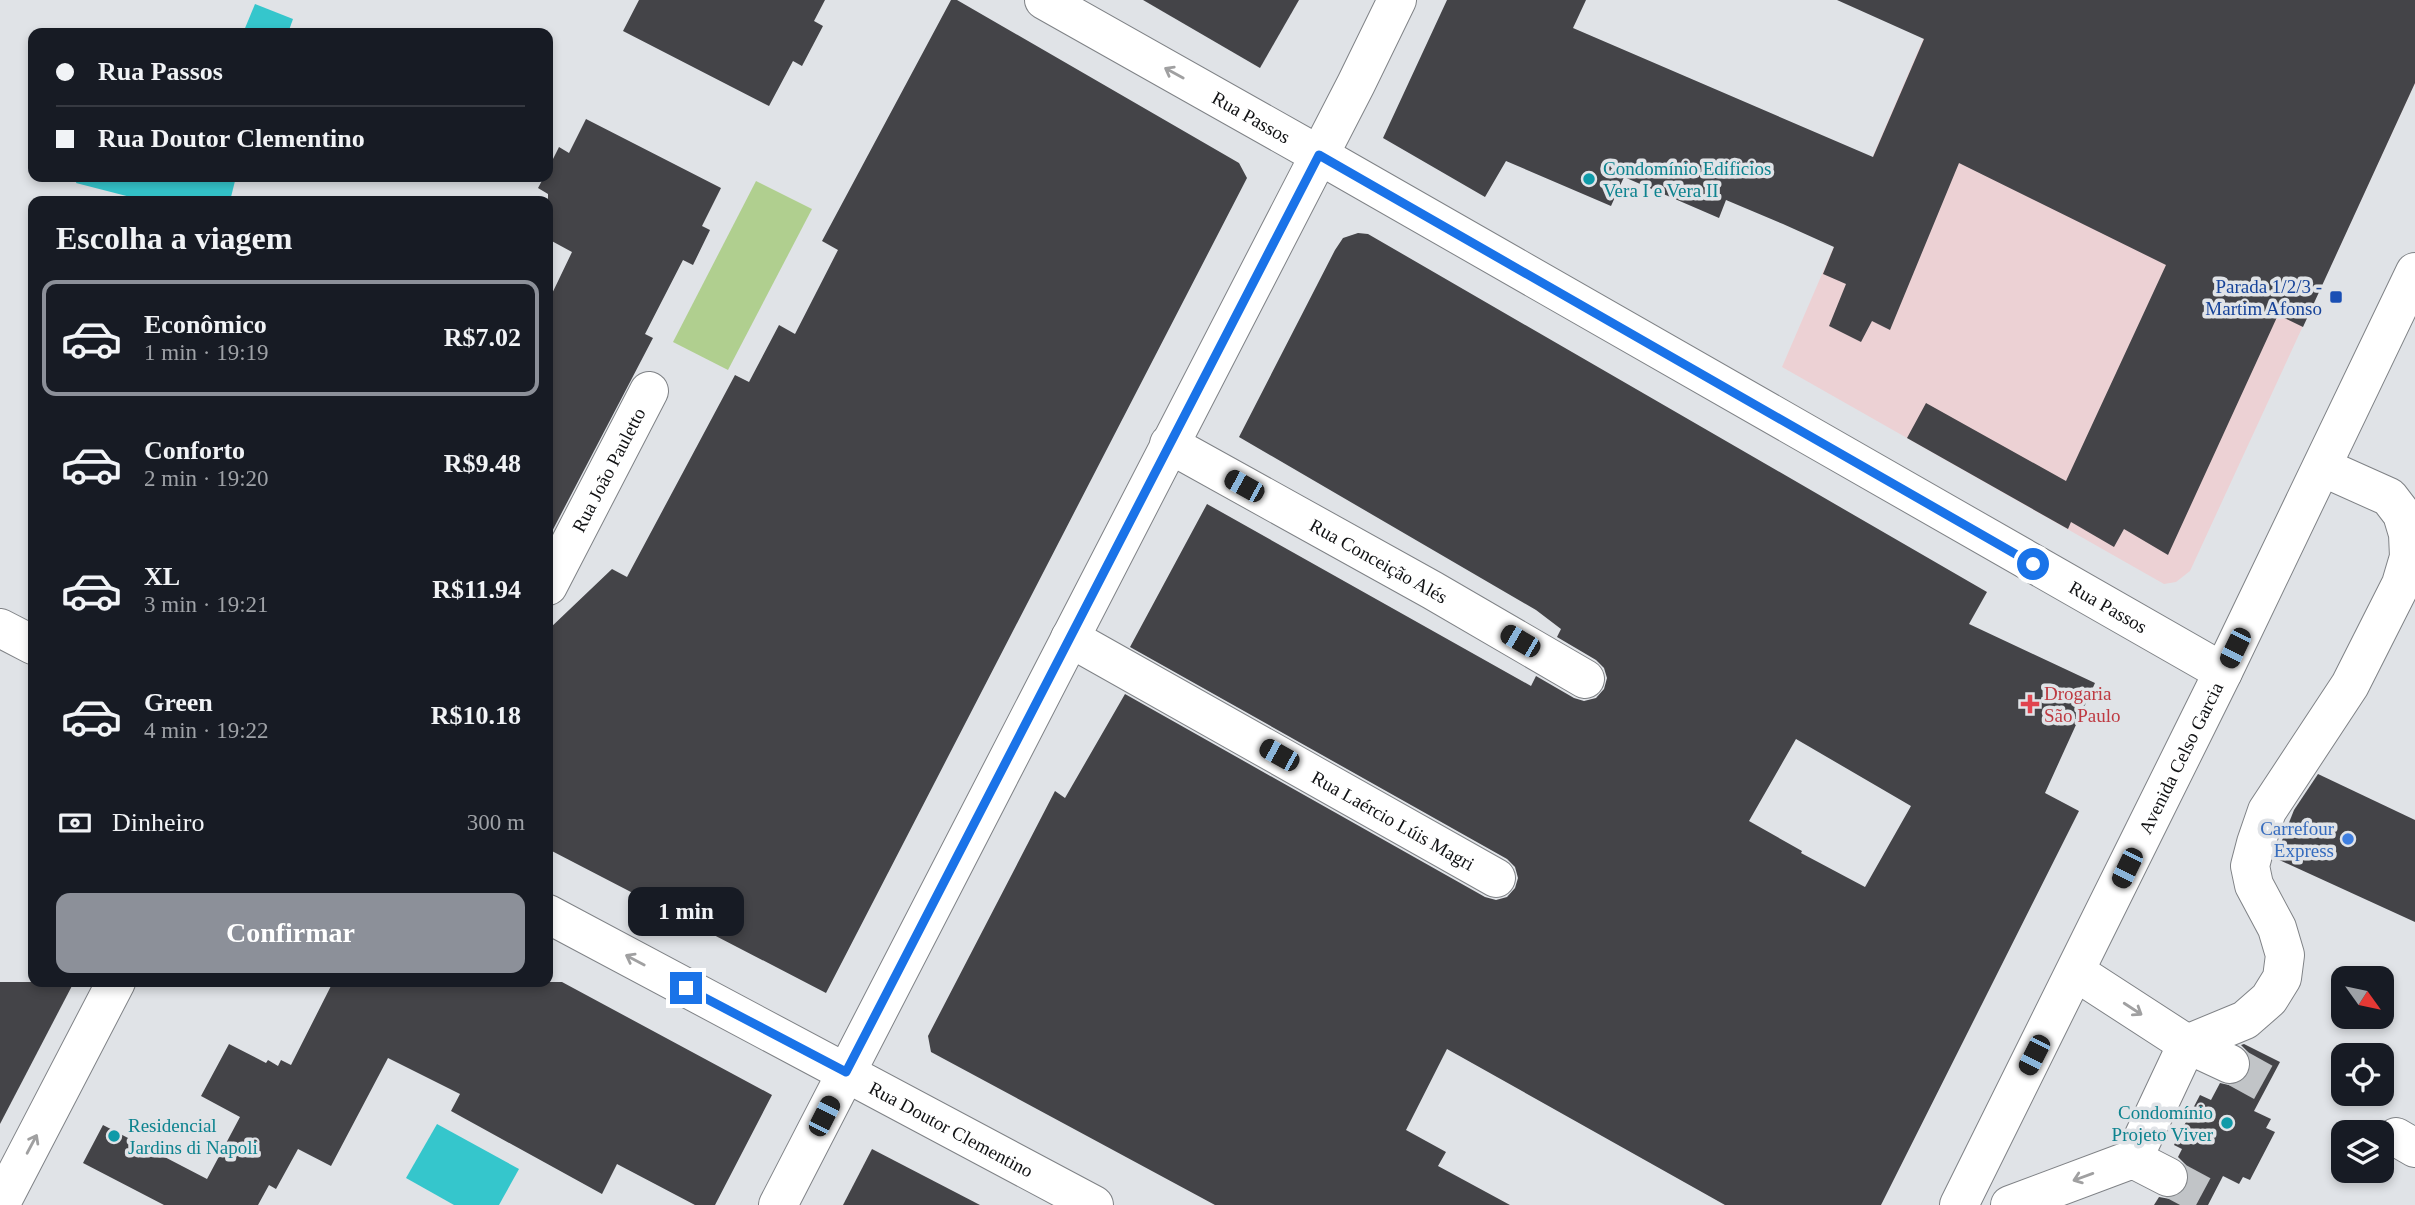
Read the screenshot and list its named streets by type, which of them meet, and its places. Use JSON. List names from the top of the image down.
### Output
{
  "streets": {
    "street": [
      "Rua Passos",
      "Rua João Pauletto",
      "Rua Conceição Alés",
      "Avenida Celso Garcia",
      "Rua Laércio Lúis Magri",
      "Rua Doutor Clementino"
    ]
  },
  "crossings": [
    ["Rua Passos", "Avenida Celso Garcia"]
  ],
  "one_way": ["Rua Doutor Clementino"],
  "places": {
    "other": [
      "Condomínio Edificios Vera I e Vera II",
      "Carrefour Express",
      "Condomínio Projeto Viver",
      "Residencial Jardins di Napoli"
    ],
    "transit": ["Parada 1/2/3 - Martim Afonso"],
    "health": ["Drogaria São Paulo"]
  },
  "north": "bottom right",
  "page": {
    "banner": ["Rua Passos", "Rua Doutor Clementino"],
    "heading": "Escolha a viagem",
    "list": [
      {
        "name": "Econômico",
        "note": "1 min · 19:19",
        "value": "R$7.02"
      },
      {
        "name": "Conforto",
        "note": "2 min · 19:20",
        "value": "R$9.48"
      },
      {
        "name": "XL",
        "note": "3 min · 19:21",
        "value": "R$11.94"
      },
      {
        "name": "Green",
        "note": "4 min · 19:22",
        "value": "R$10.18"
      }
    ],
    "pay": ["Dinheiro", "300 m"],
    "buttons": "Confirmar",
    "bubble": "1 min"
  }
}
